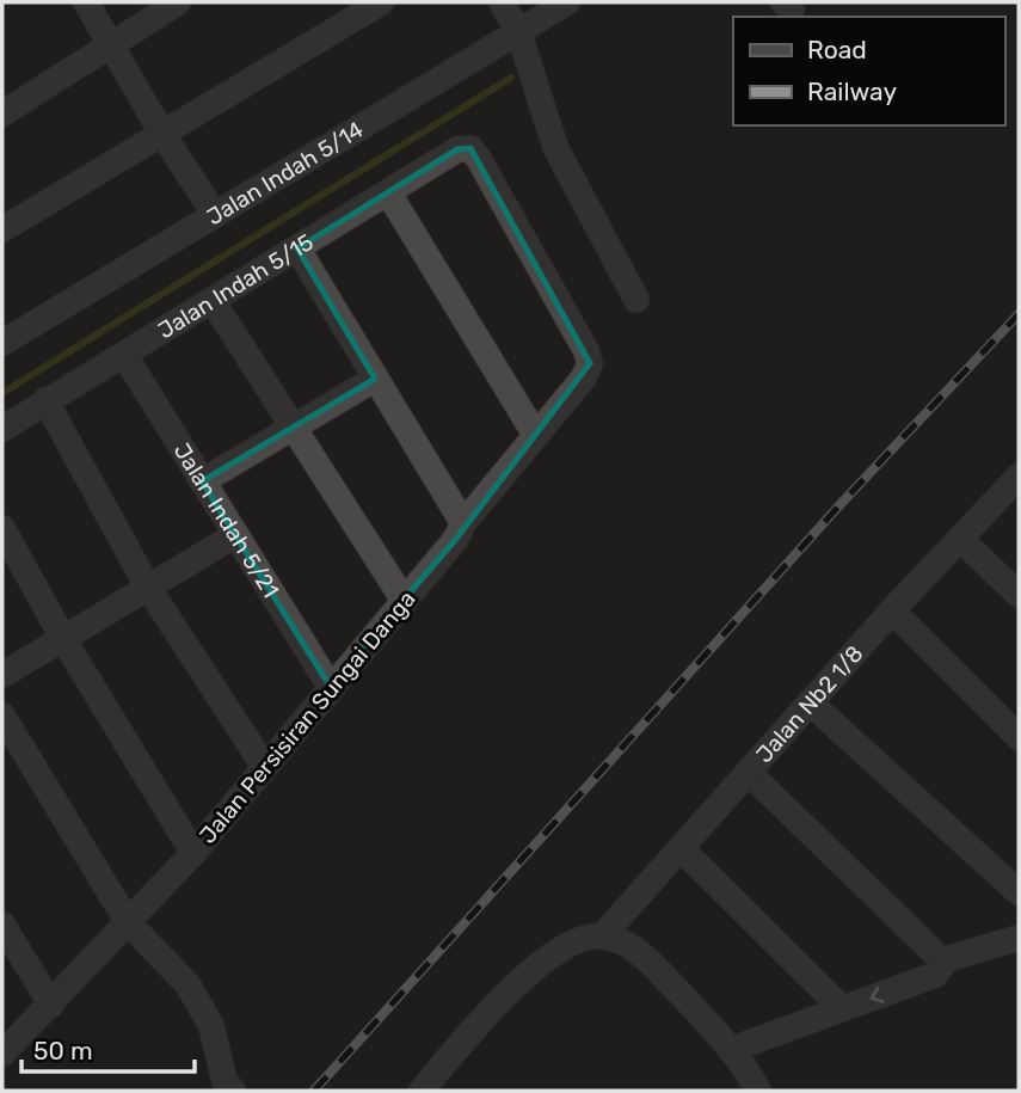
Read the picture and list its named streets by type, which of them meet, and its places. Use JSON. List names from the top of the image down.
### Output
{
  "streets": {
    "street": [
      "Jalan Indah 5/14",
      "Jalan Indah 5/15",
      "Jalan Indah 5/21",
      "Jalan Nb2 1/8",
      "Jalan Persisiran Sungai Danga"
    ]
  },
  "crossings": [
    ["Jalan Indah 5/15", "Jalan Indah 5/21"],
    ["Jalan Indah 5/15", "Jalan Persisiran Sungai Danga"],
    ["Jalan Indah 5/21", "Jalan Persisiran Sungai Danga"]
  ],
  "legend": ["Road", "Railway"],
  "scale_bar": "50 m"
}
